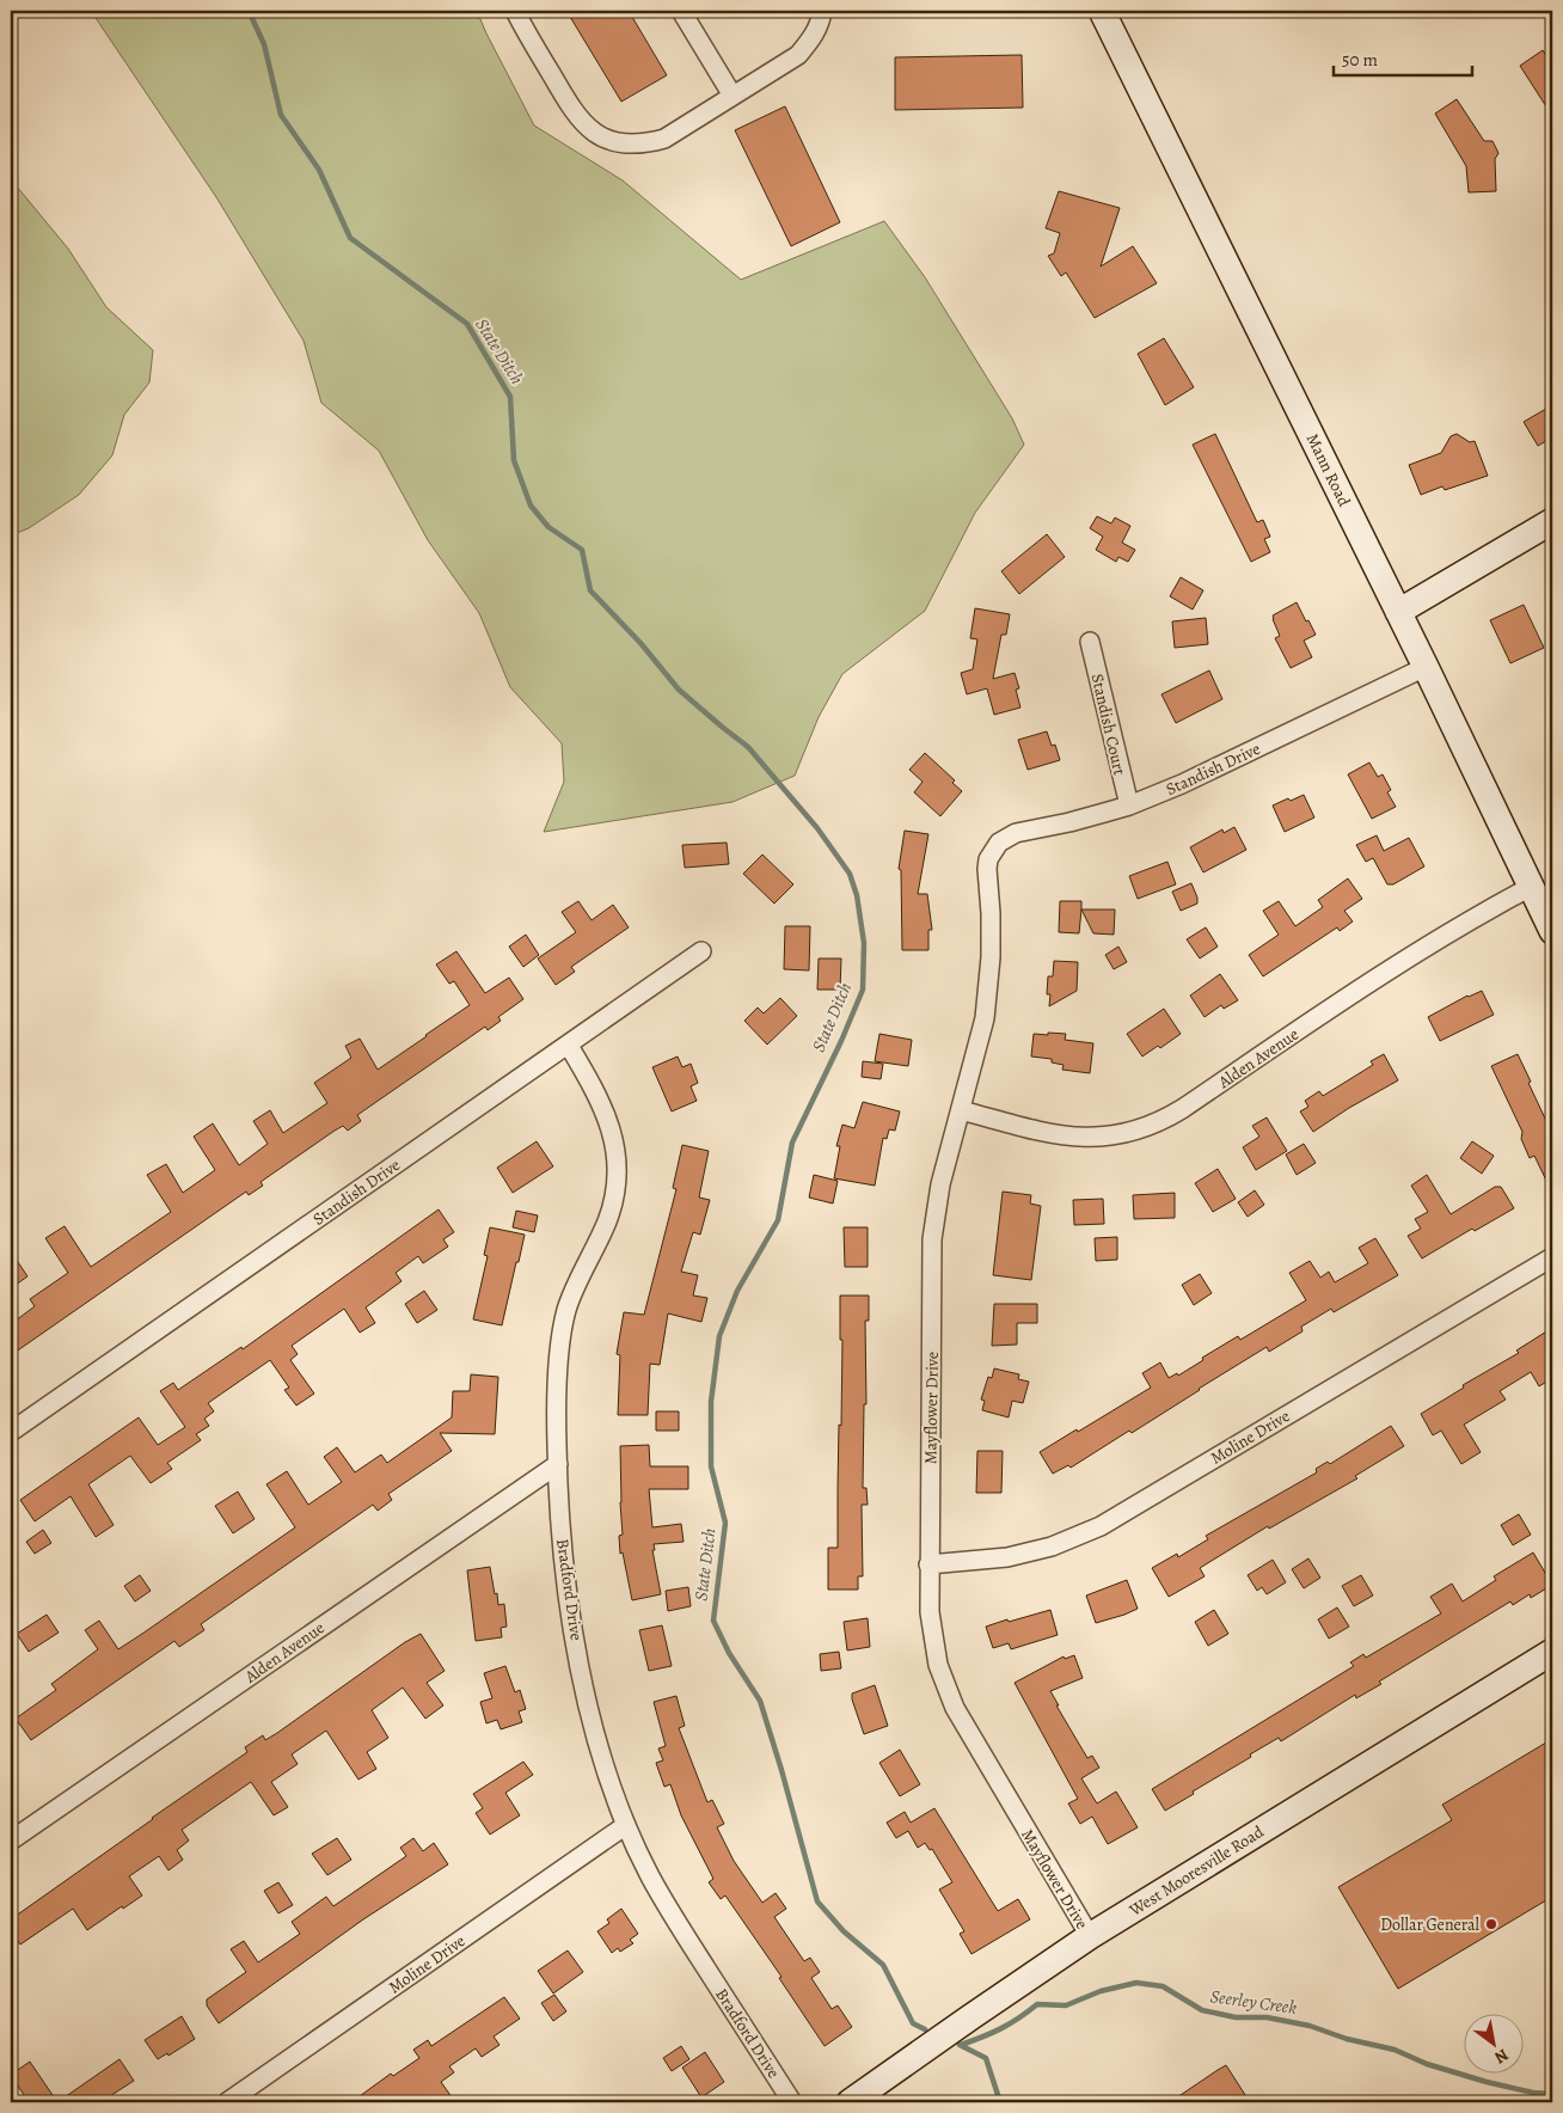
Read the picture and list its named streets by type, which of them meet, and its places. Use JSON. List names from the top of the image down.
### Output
{
  "streets": {
    "main road": ["Mann Road", "West Mooresville Road"],
    "street": [
      "Standish Court",
      "Standish Drive",
      "Alden Avenue",
      "Mayflower Drive",
      "Moline Drive",
      "Bradford Drive"
    ]
  },
  "crossings": [
    ["Mann Road", "Standish Drive"],
    ["Mann Road", "Alden Avenue"],
    ["Standish Court", "Standish Drive"],
    ["Standish Drive", "Mayflower Drive"],
    ["Standish Drive", "Bradford Drive"],
    ["Alden Avenue", "Mayflower Drive"],
    ["Alden Avenue", "Bradford Drive"],
    ["Mayflower Drive", "Moline Drive"],
    ["Mayflower Drive", "West Mooresville Road"],
    ["Moline Drive", "Bradford Drive"]
  ],
  "water": ["State Ditch", "Seerley Creek"],
  "places": ["Dollar General"],
  "scale_bar": "50 m",
  "north": "bottom right"
}
